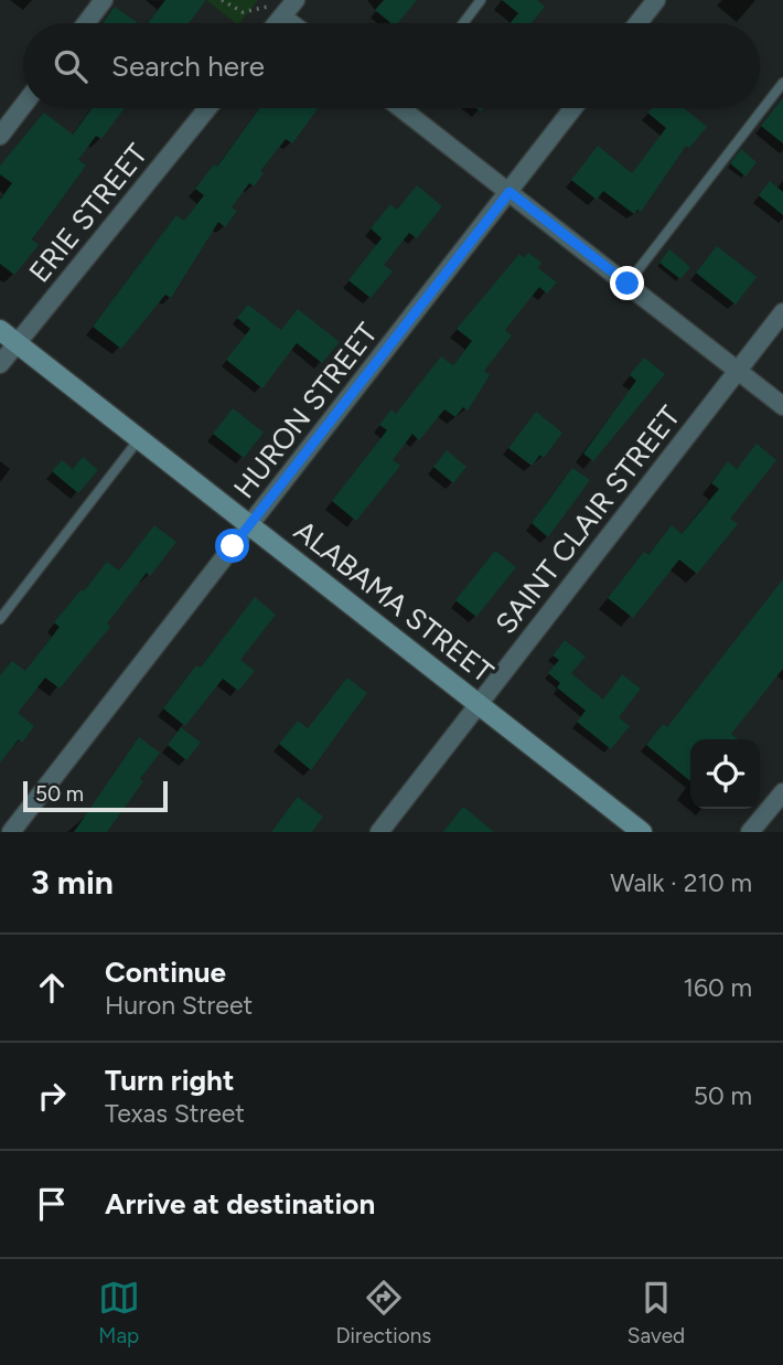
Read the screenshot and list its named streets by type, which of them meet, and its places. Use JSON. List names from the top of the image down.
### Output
{
  "streets": {
    "main road": ["ALABAMA STREET"],
    "street": ["ERIE STREET", "HURON STREET", "SAINT CLAIR STREET"]
  },
  "crossings": [
    ["ERIE STREET", "ALABAMA STREET"],
    ["HURON STREET", "ALABAMA STREET"],
    ["SAINT CLAIR STREET", "ALABAMA STREET"]
  ],
  "scale_bar": "50 m",
  "page": {
    "search": "Search here",
    "scale": "50 m",
    "heading": ["3 min", "Walk · 210 m"],
    "list": [
      ["Continue", "Huron Street", "160 m"],
      ["Turn right", "Texas Street", "50 m"],
      "Arrive at destination"
    ],
    "nav": ["Map", "Directions", "Saved"]
  }
}
